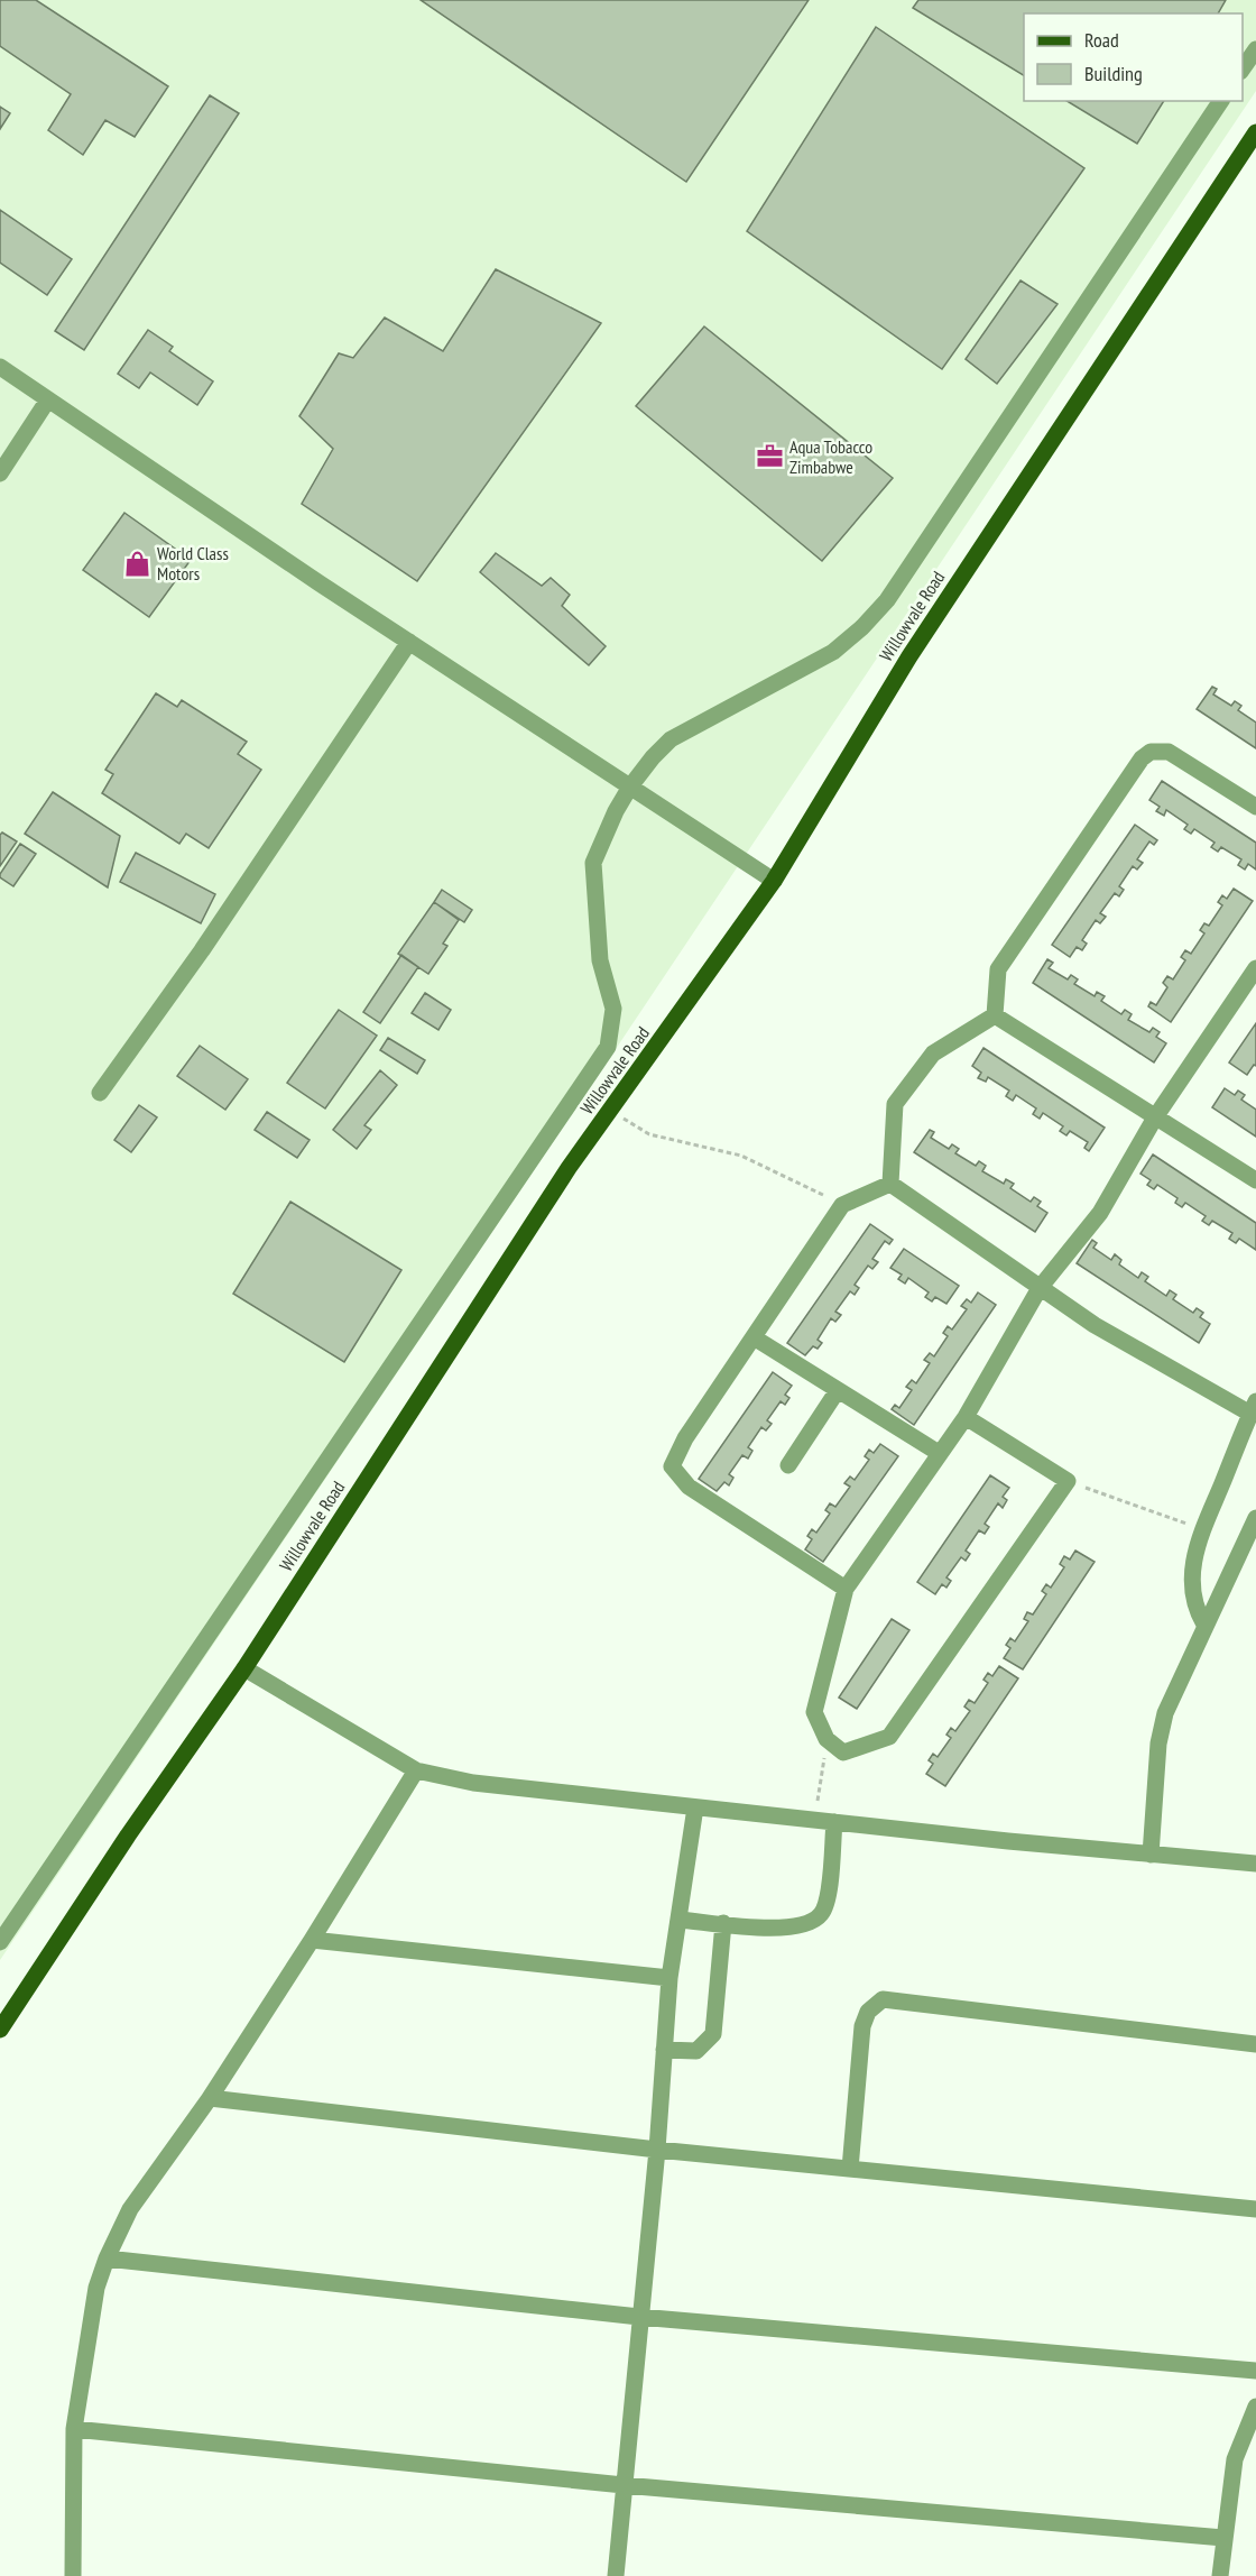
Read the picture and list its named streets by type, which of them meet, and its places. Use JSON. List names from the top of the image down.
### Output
{
  "streets": {
    "main road": ["Willowvale Road"]
  },
  "places": {
    "office": ["Aqua Tobacco Zimbabwe"],
    "shop": ["World Class Motors"]
  },
  "legend": ["Road", "Building"]
}
